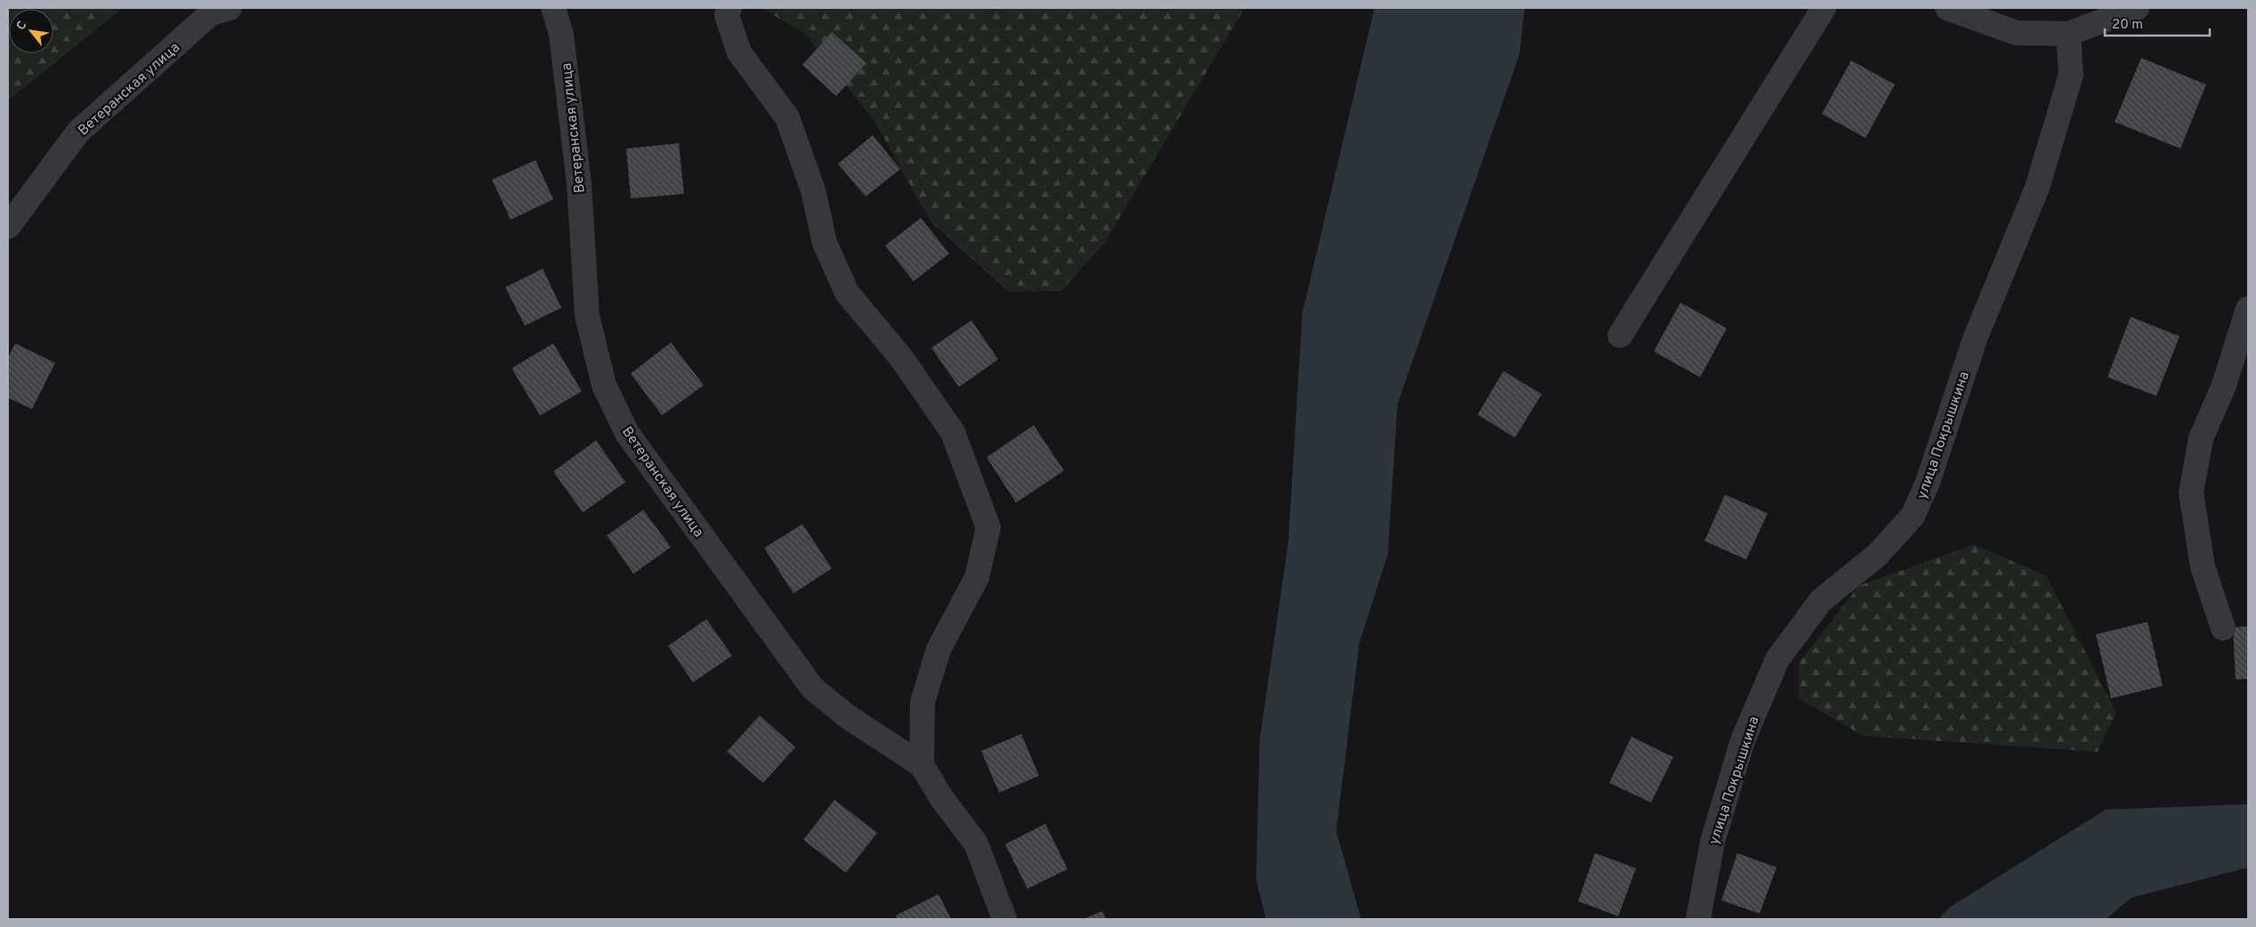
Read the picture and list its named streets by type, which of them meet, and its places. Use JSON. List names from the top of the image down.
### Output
{
  "streets": {
    "street": ["Ветеранская улица", "улица Покрышкина"]
  },
  "scale_bar": "20 m",
  "north": "top left"
}
